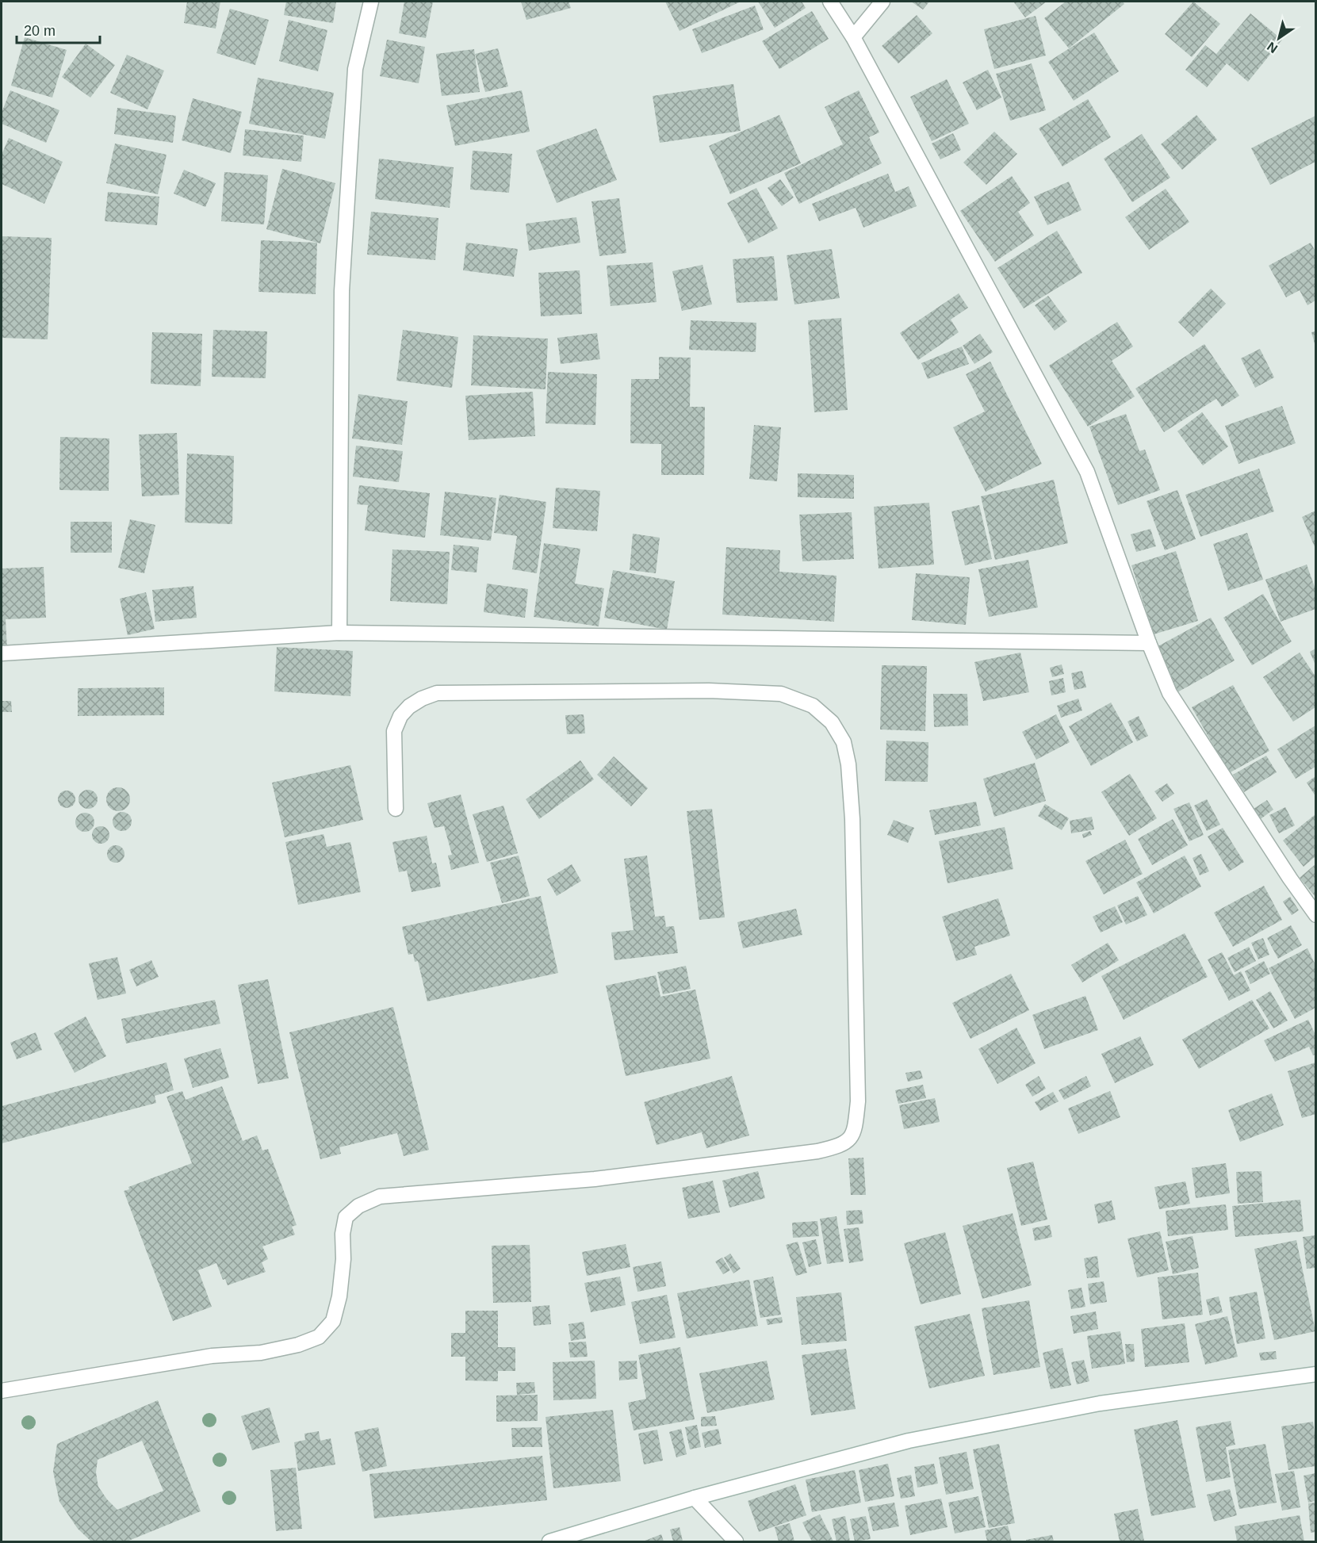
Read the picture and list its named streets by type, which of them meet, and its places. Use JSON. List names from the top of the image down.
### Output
{
  "scale_bar": "20 m",
  "north": "bottom left"
}
